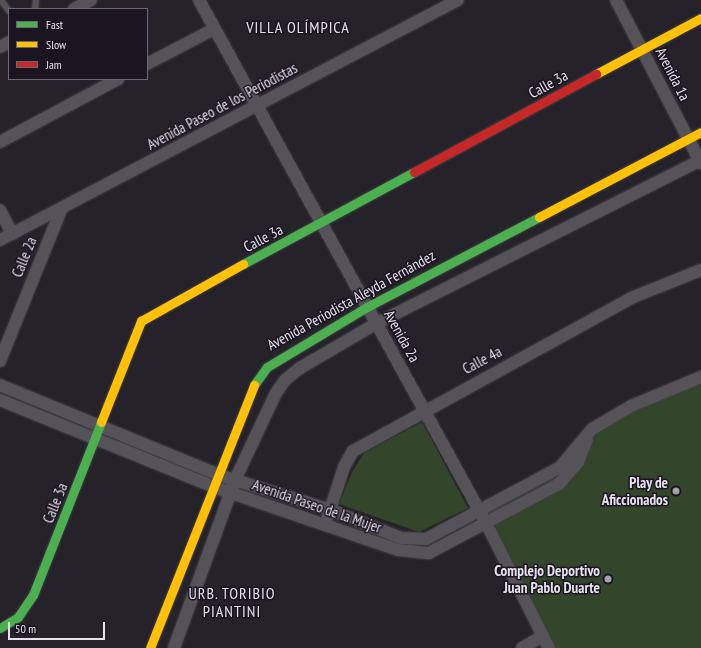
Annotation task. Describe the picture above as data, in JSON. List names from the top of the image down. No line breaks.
{"streets":{"street":["Avenida 1a","Calle 3a","Avenida Paseo de los Periodistas","Calle 2a","Avenida Periodista Aleyda Fernández","Avenida 2a","Calle 4a","Avenida Paseo de la Mujer"]},"crossings":[["Avenida 1a","Calle 3a"],["Avenida 1a","Avenida Periodista Aleyda Fernández"],["Calle 3a","Avenida 2a"],["Calle 3a","Avenida Paseo de la Mujer"],["Avenida Paseo de los Periodistas","Calle 2a"],["Avenida Paseo de los Periodistas","Avenida 2a"],["Avenida Periodista Aleyda Fernández","Avenida 2a"],["Avenida Periodista Aleyda Fernández","Avenida Paseo de la Mujer"],["Avenida 2a","Calle 4a"],["Avenida 2a","Avenida Paseo de la Mujer"],["Calle 4a","Avenida Paseo de la Mujer"]],"districts":["VILLA OLÍMPICA","URB. TORIBIO PIANTINI"],"places":["Play de Aficcionados","Complejo Deportivo Juan Pablo Duarte"],"legend":["Fast","Slow","Jam"],"scale_bar":"50 m"}
